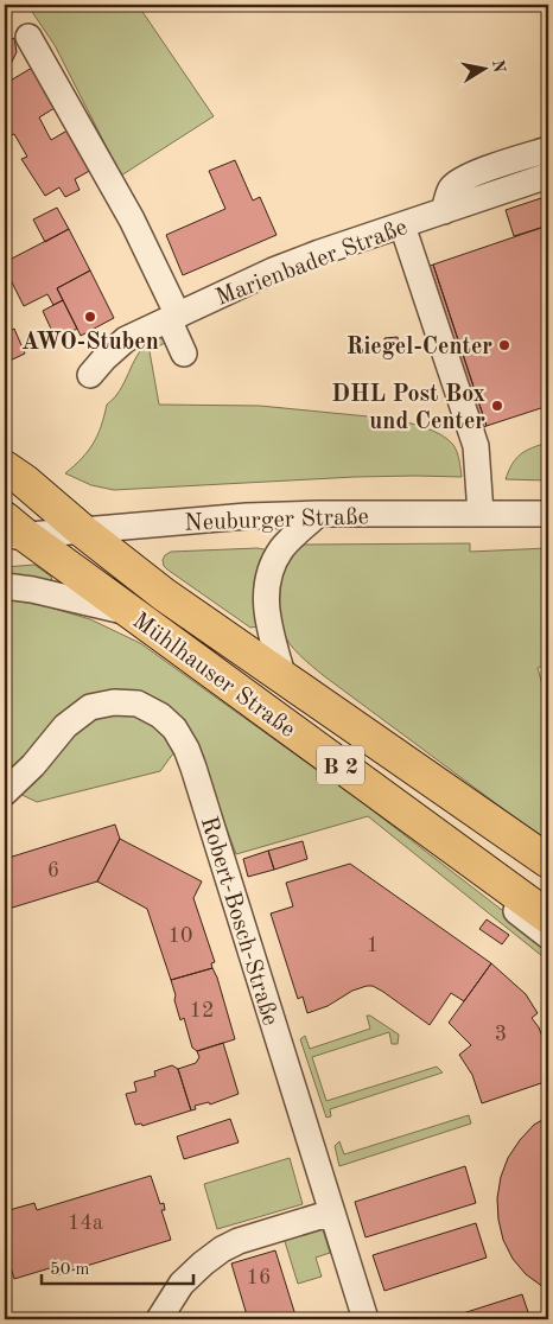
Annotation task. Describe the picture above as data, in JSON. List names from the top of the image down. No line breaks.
{"streets":{"main road":["Mühlhauser Straße","B 2"],"street":["Marienbader Straße","Neuburger Straße","Robert-Bosch-Straße"]},"crossings":[["Neuburger Straße","Mühlhauser Straße"],["Neuburger Straße","B 2"],["Mühlhauser Straße","B 2"]],"places":["AWO-Stuben","Riegel-Center","DHL Post Box und Center"],"house_numbers":["6","10","1","12","3","14a","16"],"scale_bar":"50 m","north":"right"}
